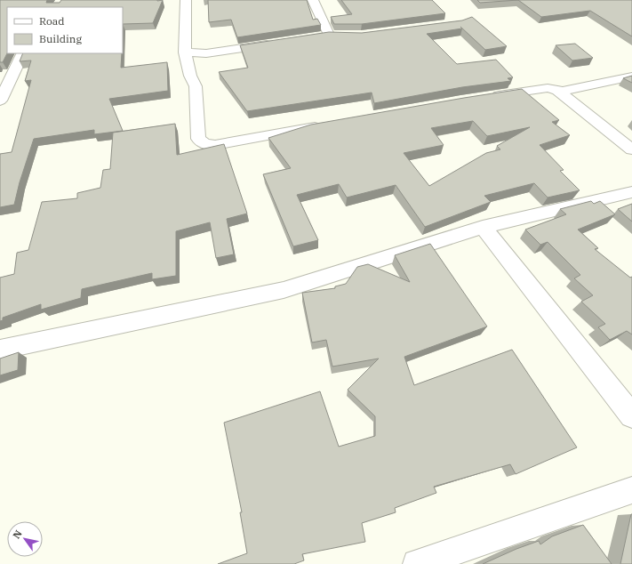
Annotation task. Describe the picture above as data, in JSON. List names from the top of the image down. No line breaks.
{"legend":["Road","Building"],"north":"top left"}
